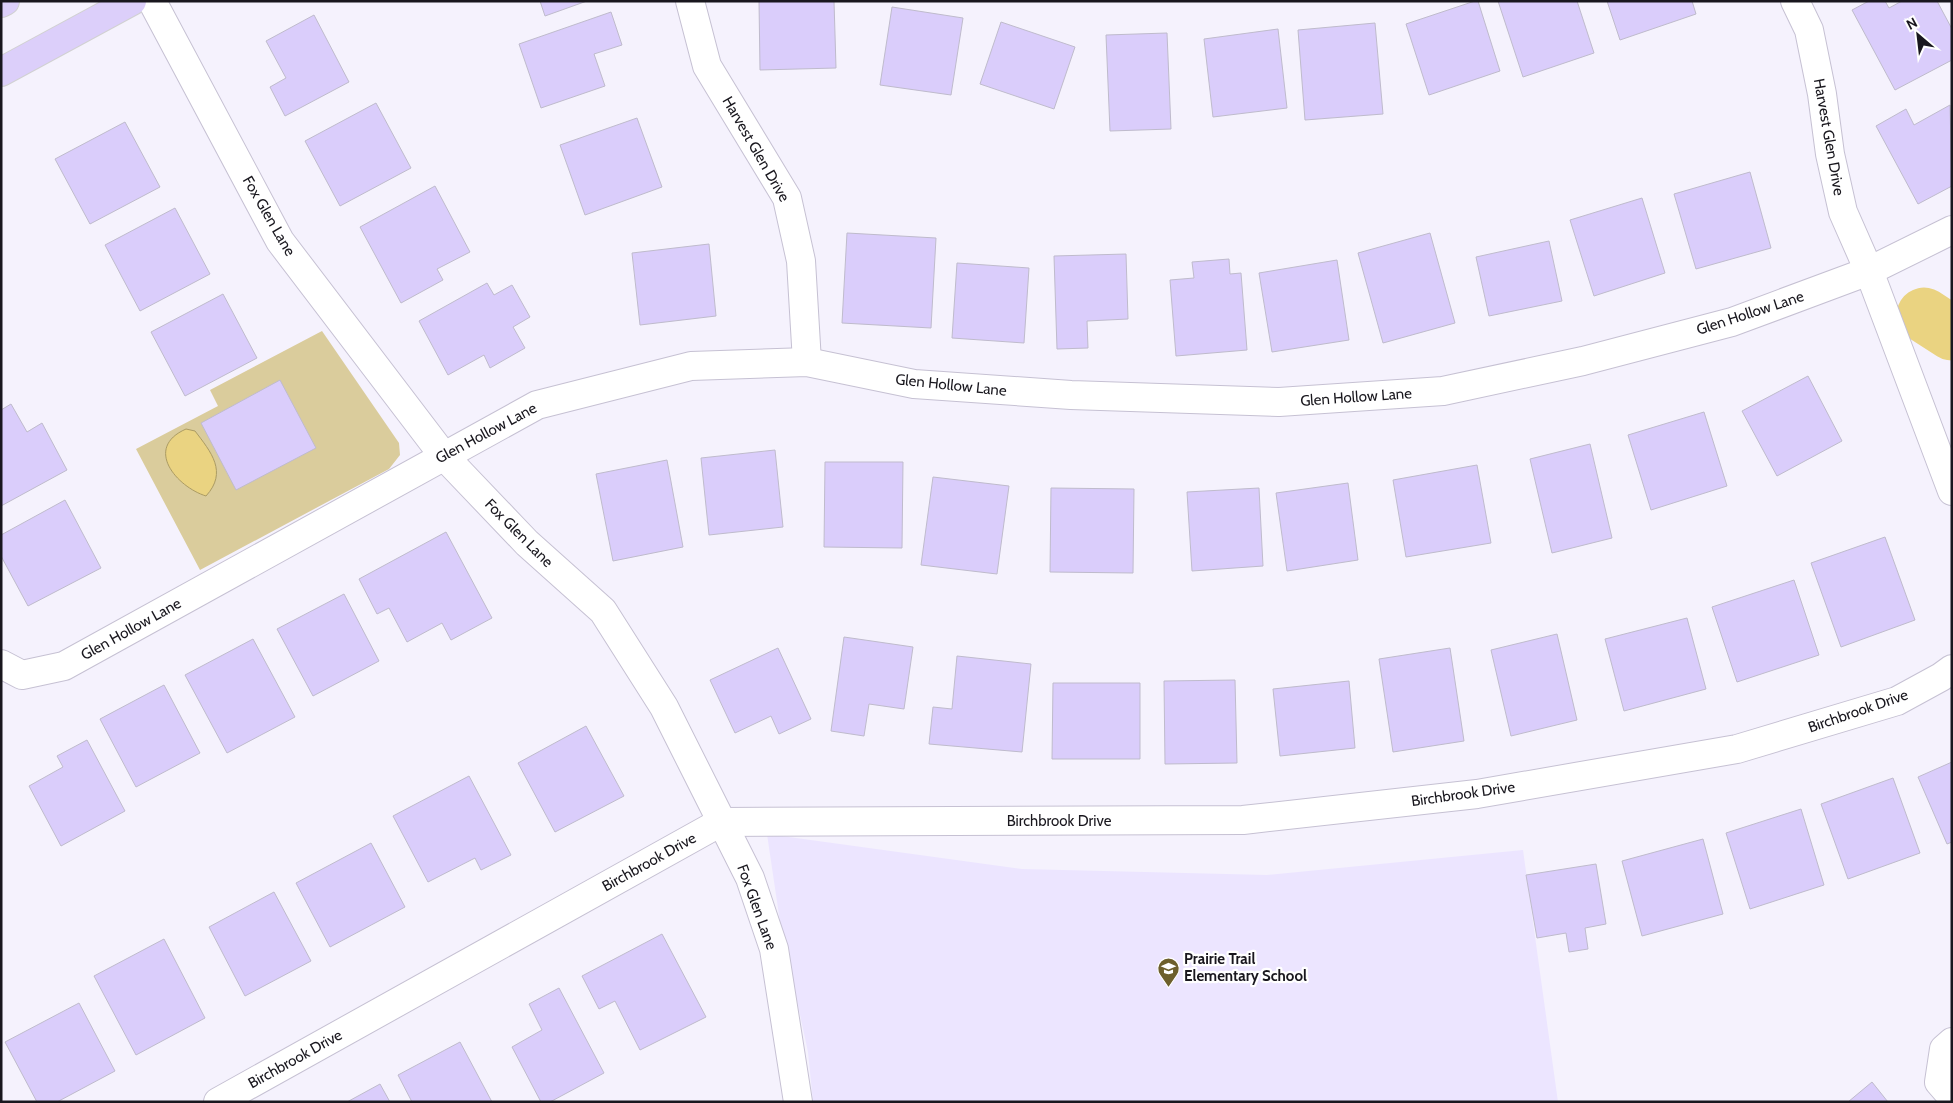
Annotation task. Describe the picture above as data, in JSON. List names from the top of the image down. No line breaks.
{"streets":{"street":["Harvest Glen Drive","Fox Glen Lane","Glen Hollow Lane","Birchbrook Drive"]},"crossings":[["Harvest Glen Drive","Glen Hollow Lane"],["Fox Glen Lane","Glen Hollow Lane"],["Fox Glen Lane","Birchbrook Drive"]],"places":{"school or university":["Prairie Trail Elementary School"]},"north":"top left"}
